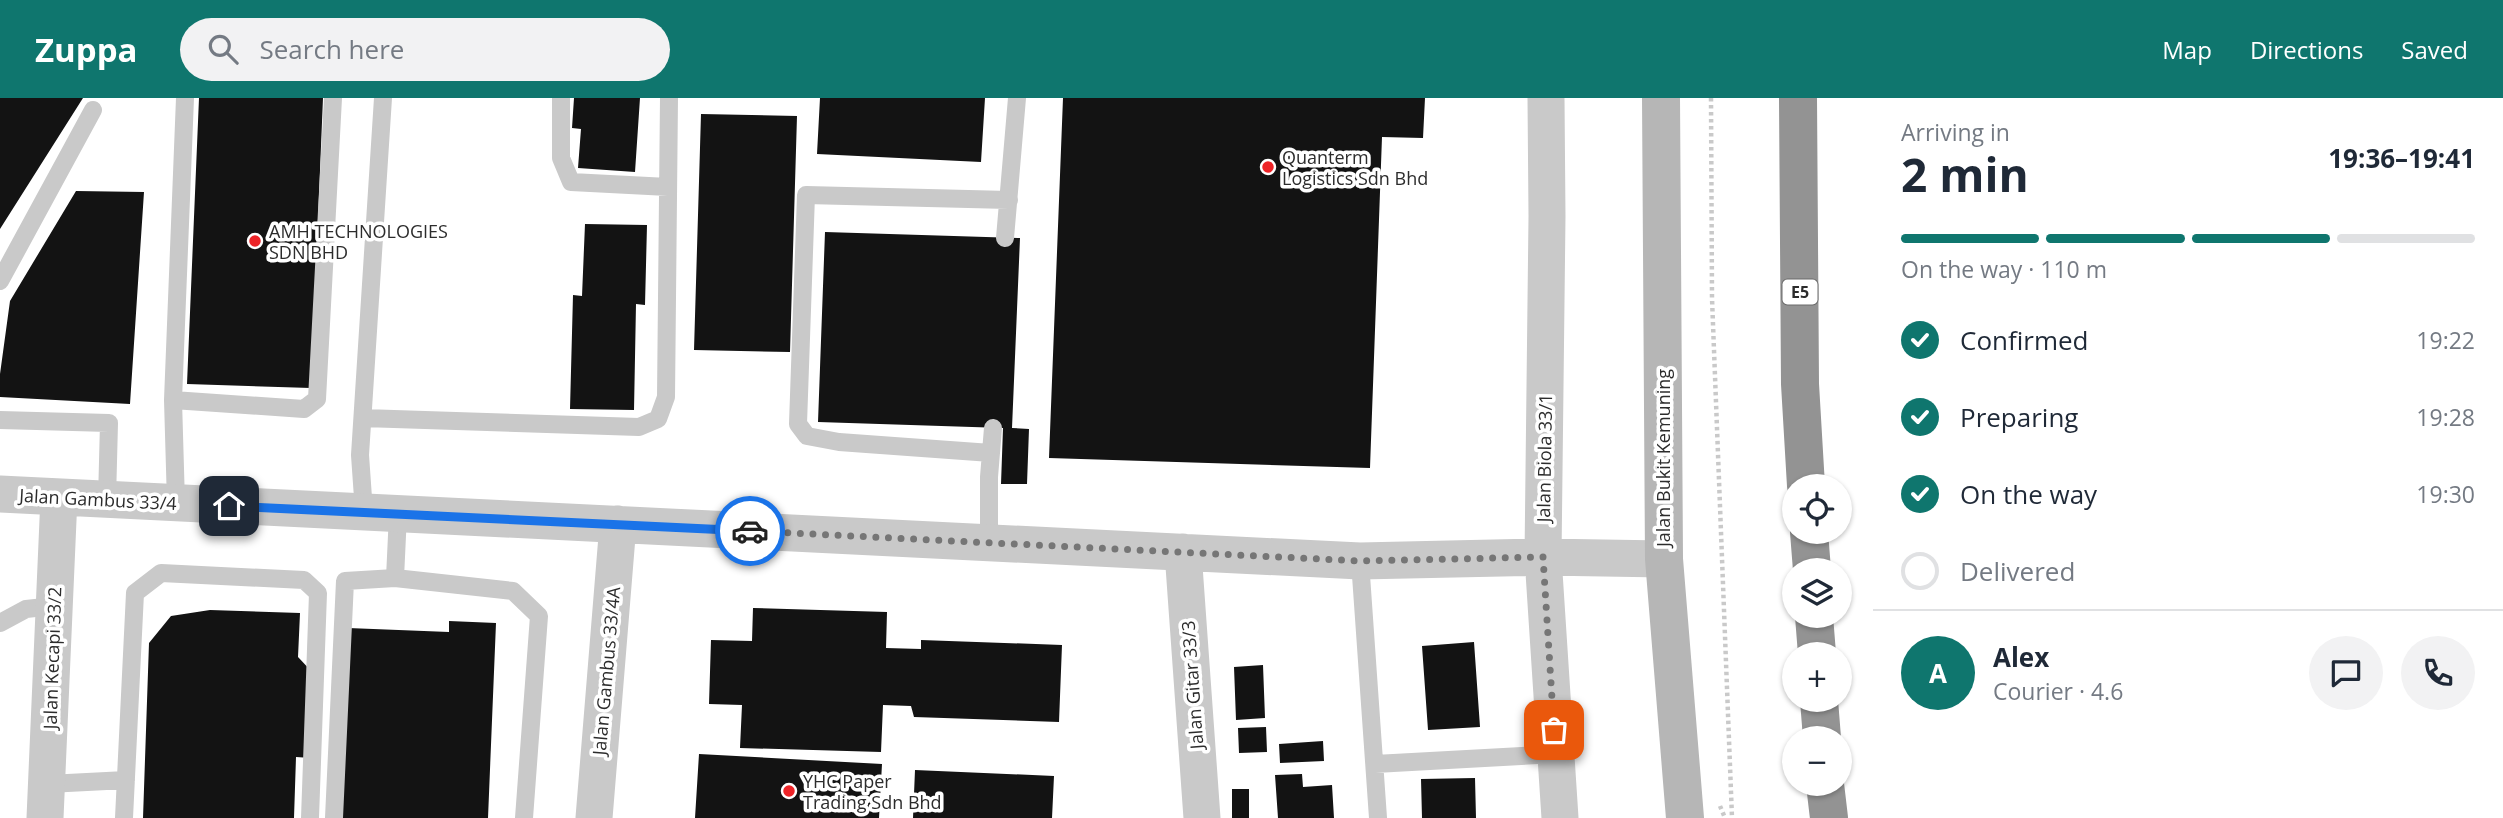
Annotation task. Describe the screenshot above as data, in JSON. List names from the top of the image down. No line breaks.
{"streets":{"highway":["E5"],"main road":["Jalan Bukit Kemuning"],"street":["Jalan Biola 33/1","Jalan Gambus 33/4","Jalan Kecapi 33/2","Jalan Gambus 33/4A","Jalan Gitar 33/3"]},"crossings":[["Jalan Biola 33/1","Jalan Gambus 33/4"],["Jalan Bukit Kemuning","Jalan Gambus 33/4"],["Jalan Gambus 33/4","Jalan Kecapi 33/2"],["Jalan Gambus 33/4","Jalan Gambus 33/4A"],["Jalan Gambus 33/4","Jalan Gitar 33/3"]],"places":["Quanterm Logistics Sdn Bhd","AMH TECHNOLOGIES SDN BHD","YHC Paper Trading Sdn Bhd"],"page":{"header":"Zuppa","search":"Search here","nav":["Map","Directions","Saved"],"heading":["2 min","Arriving in","19:36–19:41"],"panel":["Alex","Courier · 4.6"],"bar":"On the way · 110 m","list":[["Confirmed","19:22"],["Preparing","19:28"],["On the way","19:30"],"Delivered"],"map_buttons":["+","−"],"round":"A"}}
